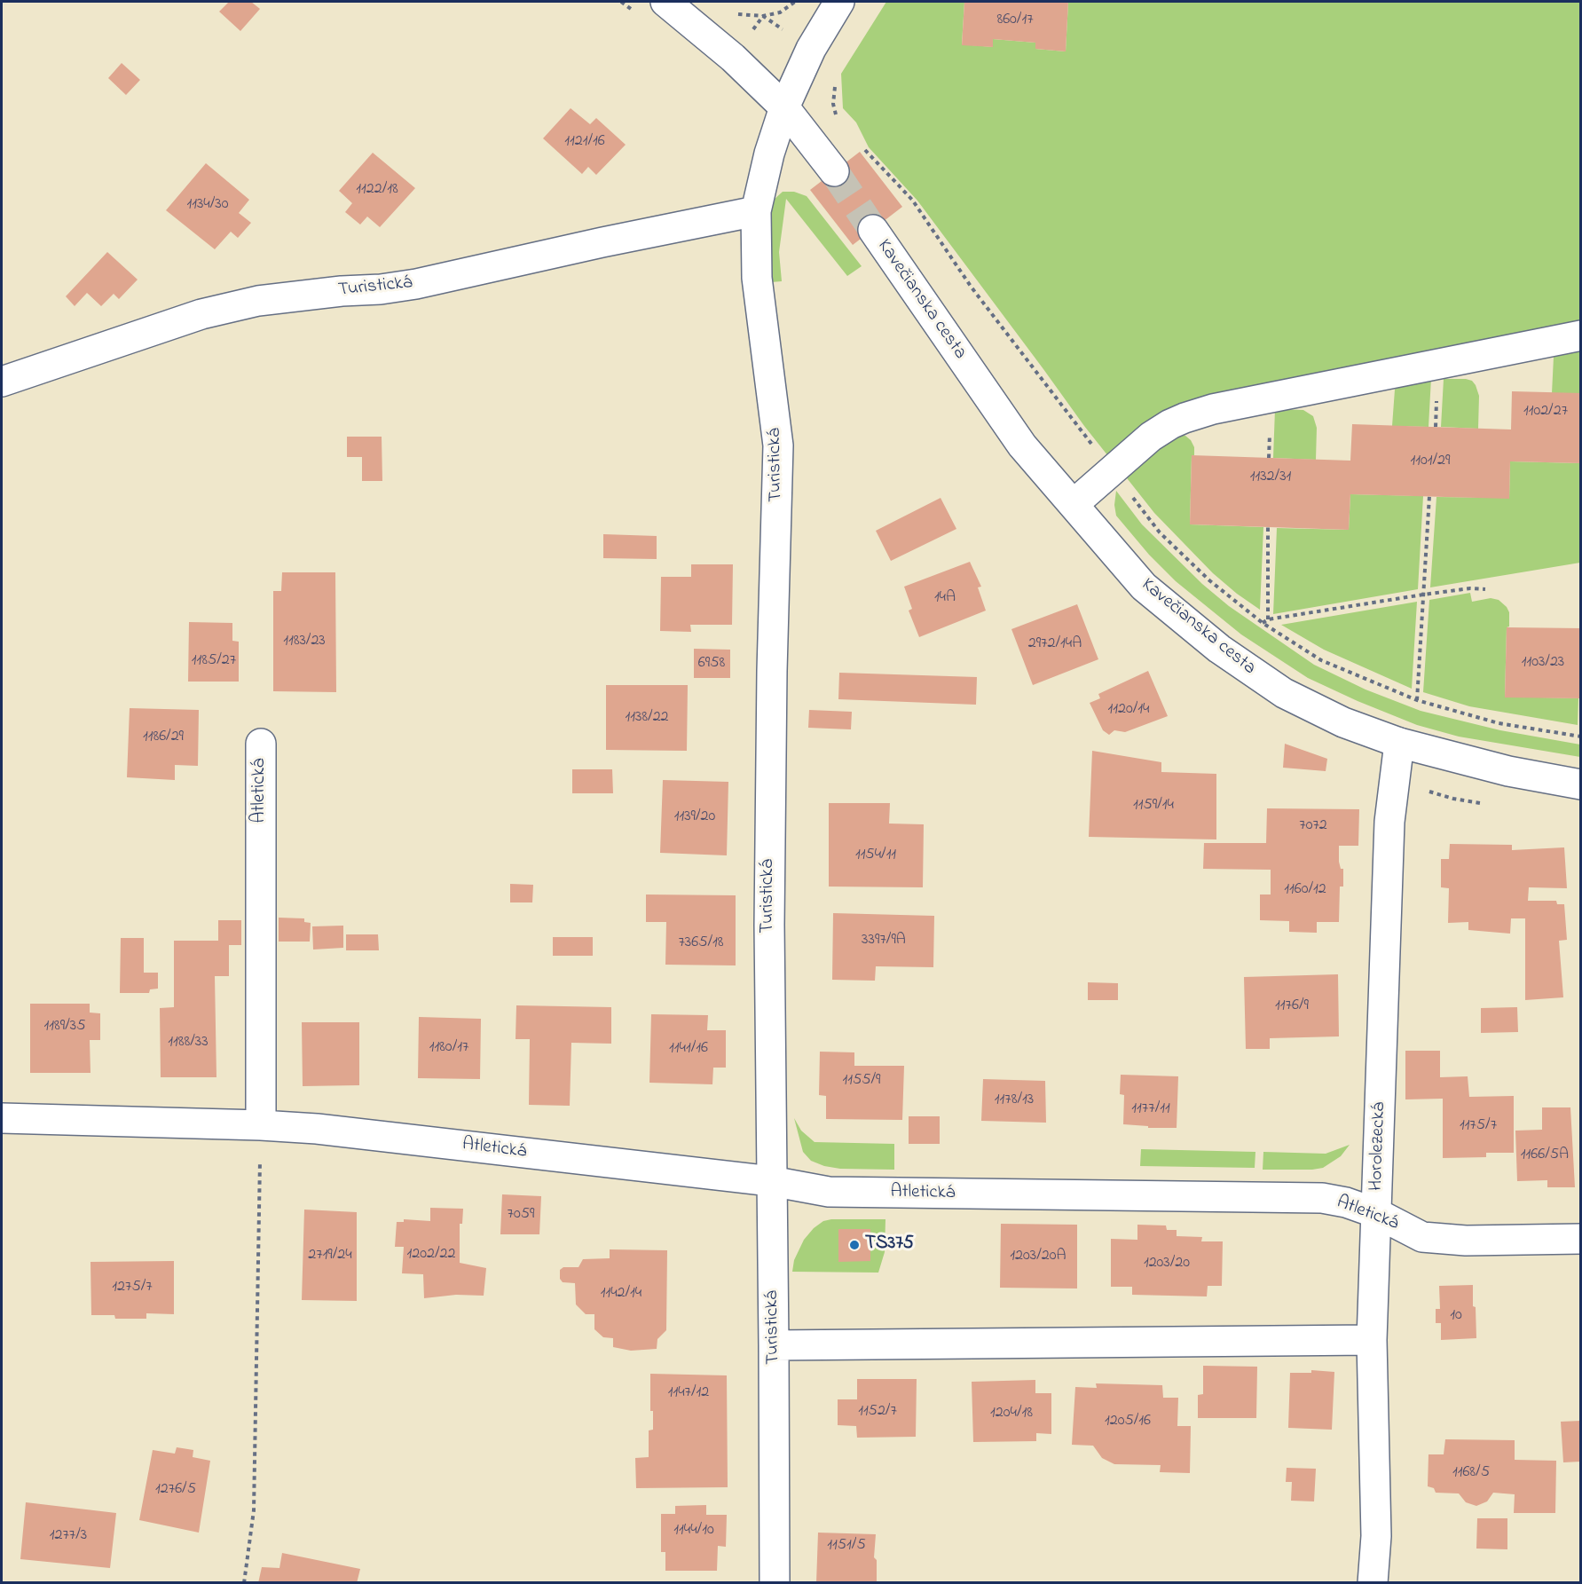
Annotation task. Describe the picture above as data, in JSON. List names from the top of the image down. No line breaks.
{"streets":{"street":["Turistická","Kavečianska cesta","Atletická","Horolezecká"]},"crossings":[["Turistická","Atletická"],["Kavečianska cesta","Horolezecká"],["Atletická","Horolezecká"]],"places":["TS375"],"house_numbers":["860/17","1121/16","1122/18","1134/30","1102/27","1101/29","1132/31","14A","1183/23","2972/14A","1185/27","1103/23","6958","1120/14","1138/22","1186/29","1159/14","1139/20","7072","1154/11","1160/12","3397/9A","7365/18","1176/9","1189/35","1188/33","1180/17","1141/16","1155/9","1178/13","1177/11","1175/7","1166/5A","7059","1202/22","2719/24","1203/20A","1203/20","1275/7","1142/14","10","1147/12","1152/7","1204/18","1205/16","1168/5","1276/5","1144/10","1277/3","1151/5"]}
